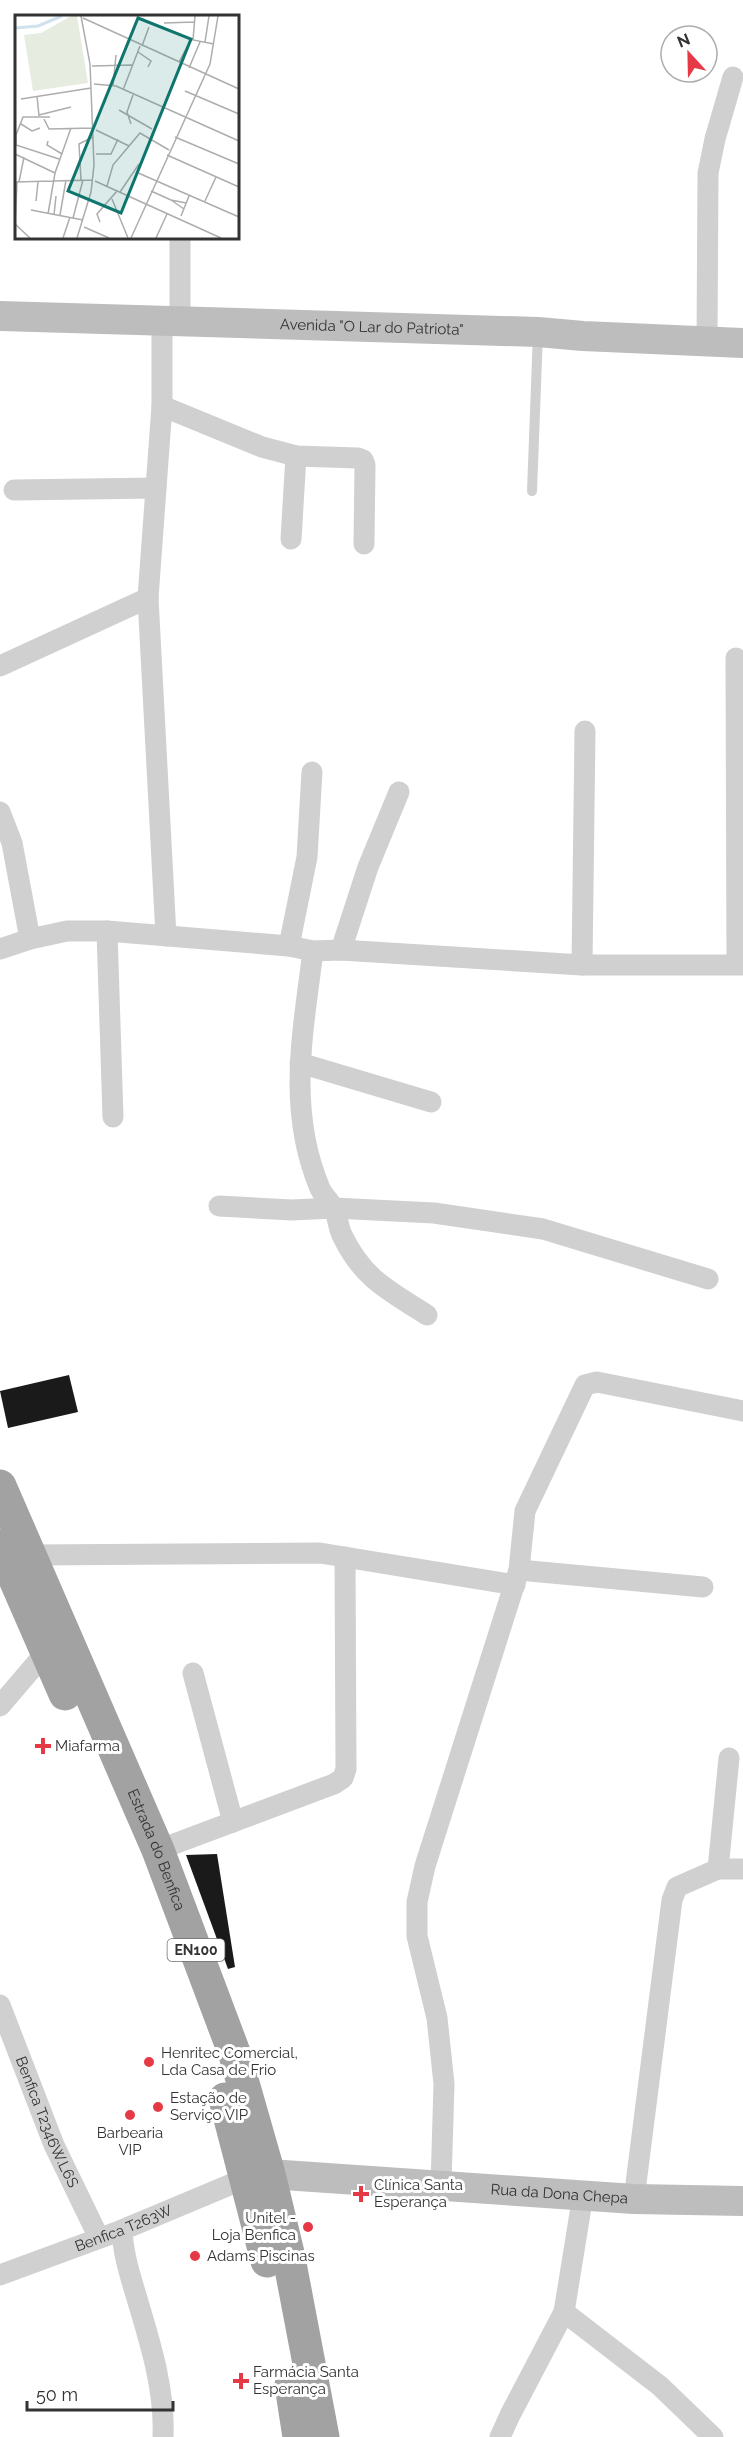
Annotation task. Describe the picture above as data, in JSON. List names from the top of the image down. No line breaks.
{"streets":{"highway":["Estrada do Benfica","EN100"],"main road":["Avenida \"O Lar do Patriota\"","Rua da Dona Chepa"],"street":["Benfica T2346W.L6S","Benfica T263W"]},"crossings":[["Estrada do Benfica","Rua da Dona Chepa"],["Estrada do Benfica","Benfica T263W"],["Benfica T2346W.L6S","Benfica T263W"],["Rua da Dona Chepa","Benfica T263W"]],"places":{"health":["Miafarma","Clínica Santa Esperança","Farmácia Santa Esperança"],"other":["Henritec Comercial, Lda Casa de Frio","Estação de Serviço VIP","Barbearia VIP","Unitel - Loja Benfica","Adams Piscinas"]},"scale_bar":"50 m","north":"top"}
